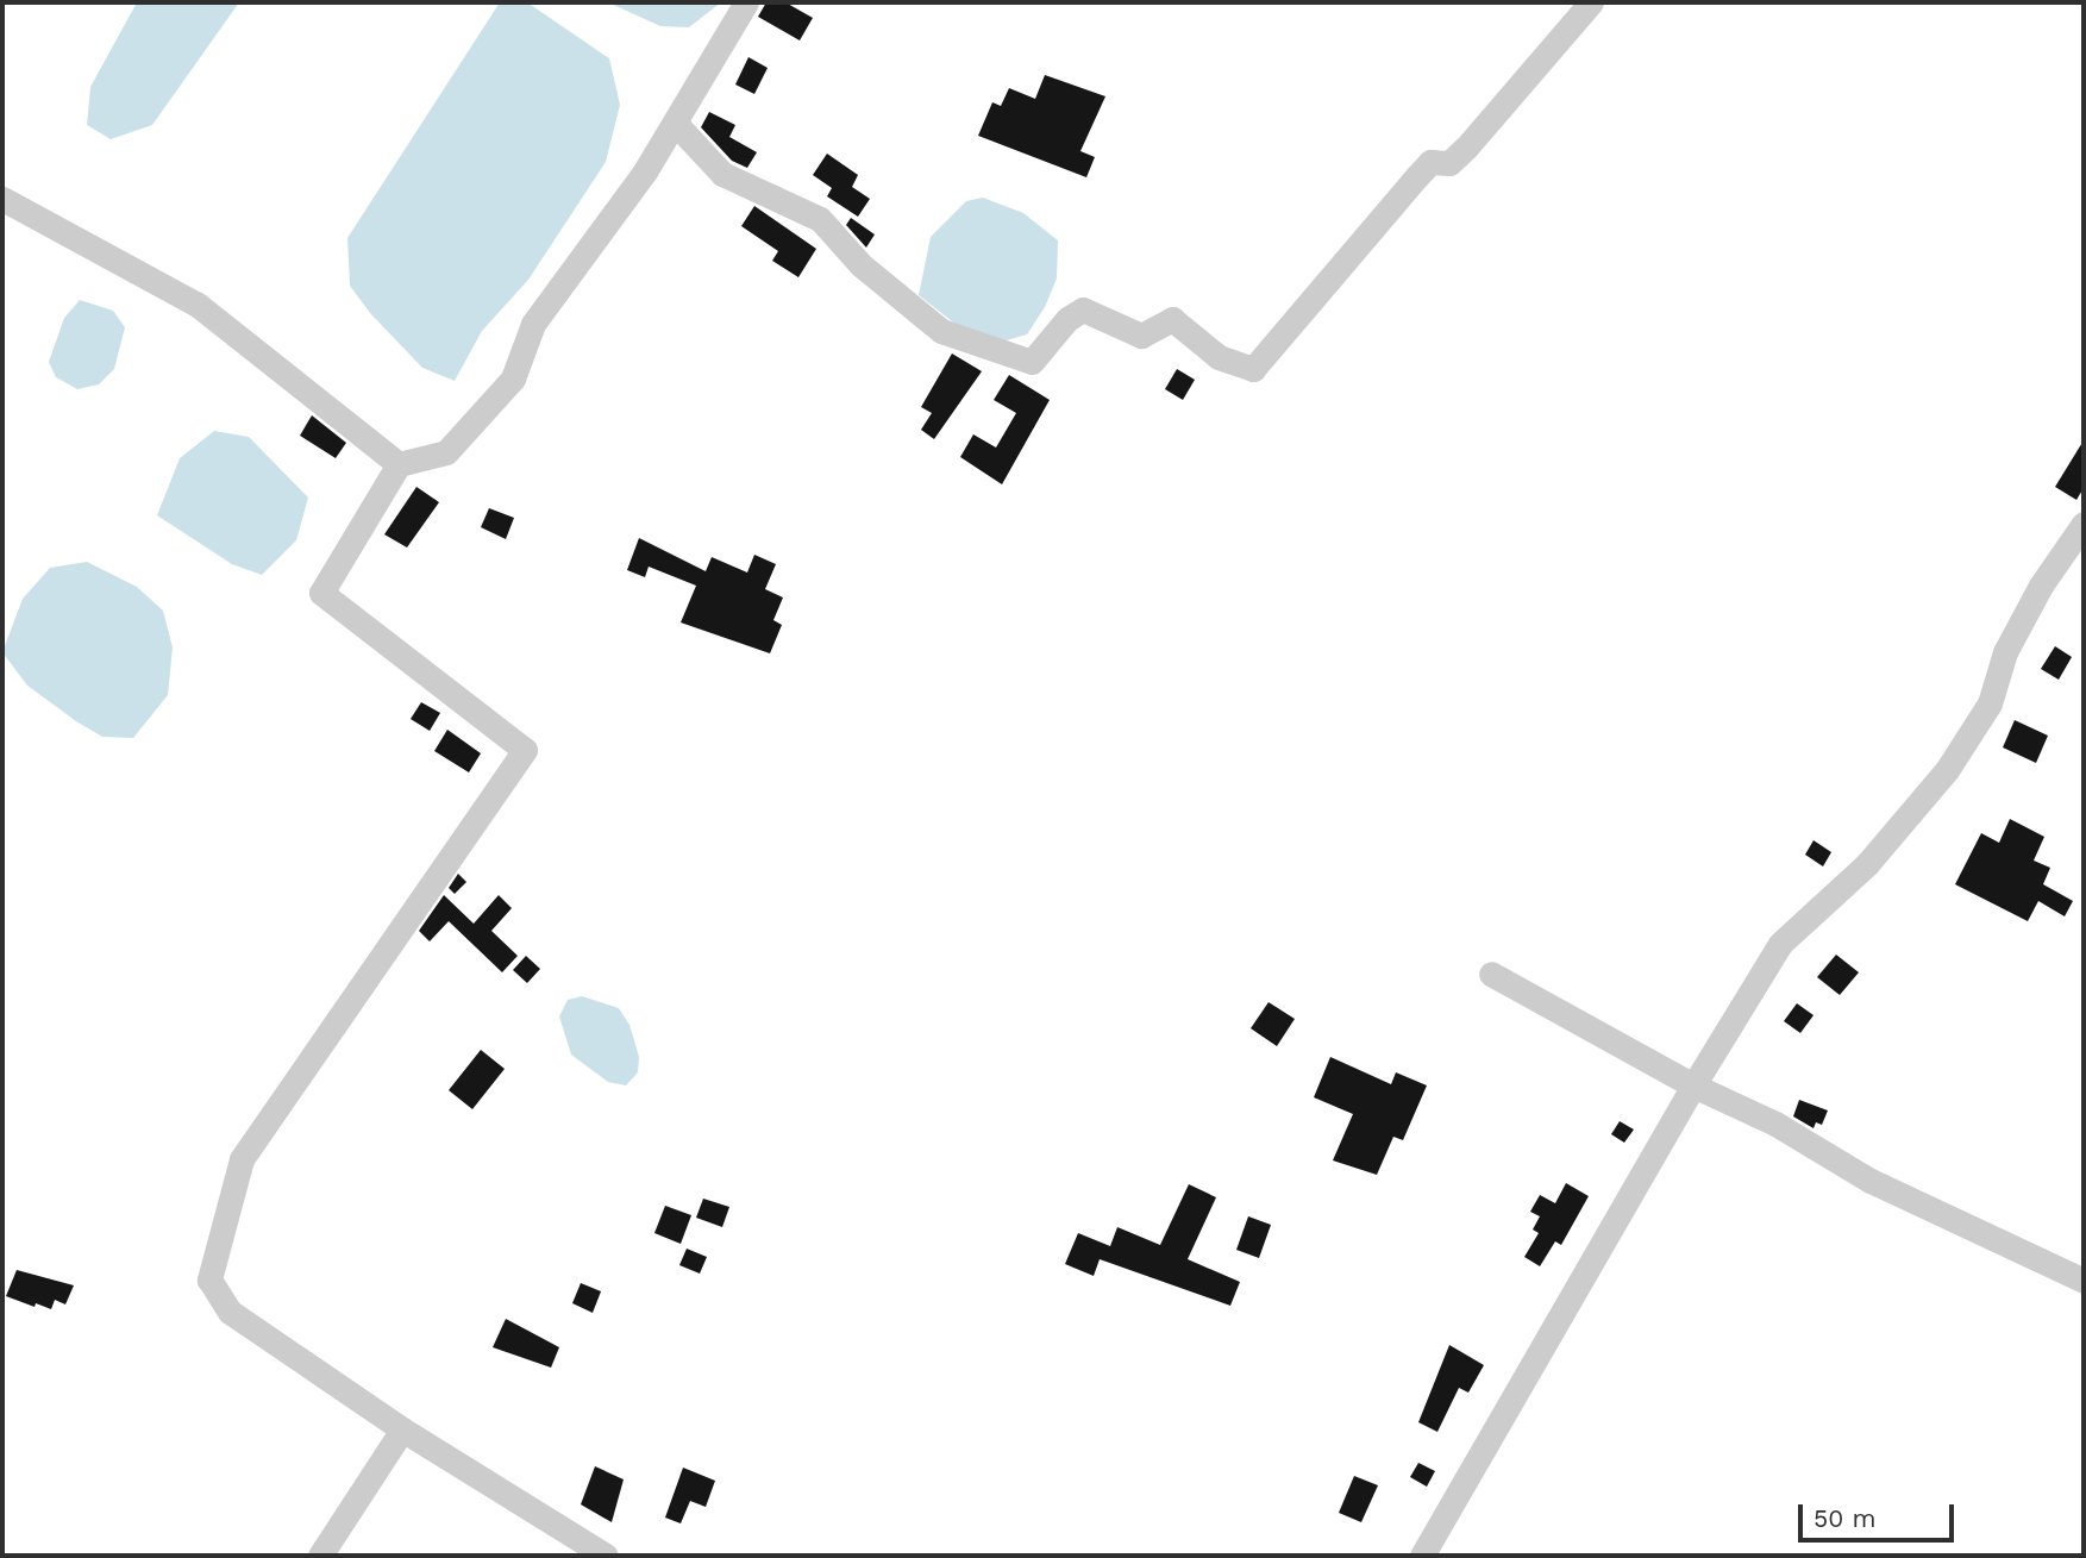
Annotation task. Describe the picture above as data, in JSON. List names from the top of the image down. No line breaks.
{"scale_bar":"50 m"}
